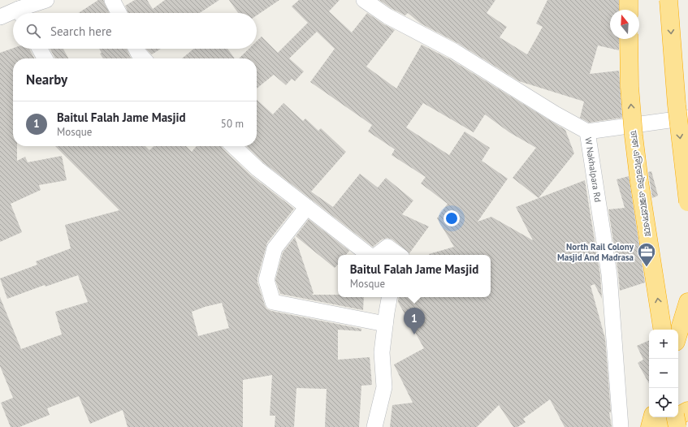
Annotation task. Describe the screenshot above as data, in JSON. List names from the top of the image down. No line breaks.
{"streets":{"highway":["ঢাকা এলিভেটেড এক্সপ্রেসওয়ে"],"street":["W Nakhalpara Rd"]},"places":{"office":["North Rail Colony Masjid And Madrasa"]},"north":"top","page":{"search":"Search here","heading":"Nearby","list":[{"mark":"1","name":"Baitul Falah Jame Masjid","note":"Mosque","value":"50 m"}],"popup":["Baitul Falah Jame Masjid","Mosque"],"pins":"1","map_buttons":["+","−"]}}
